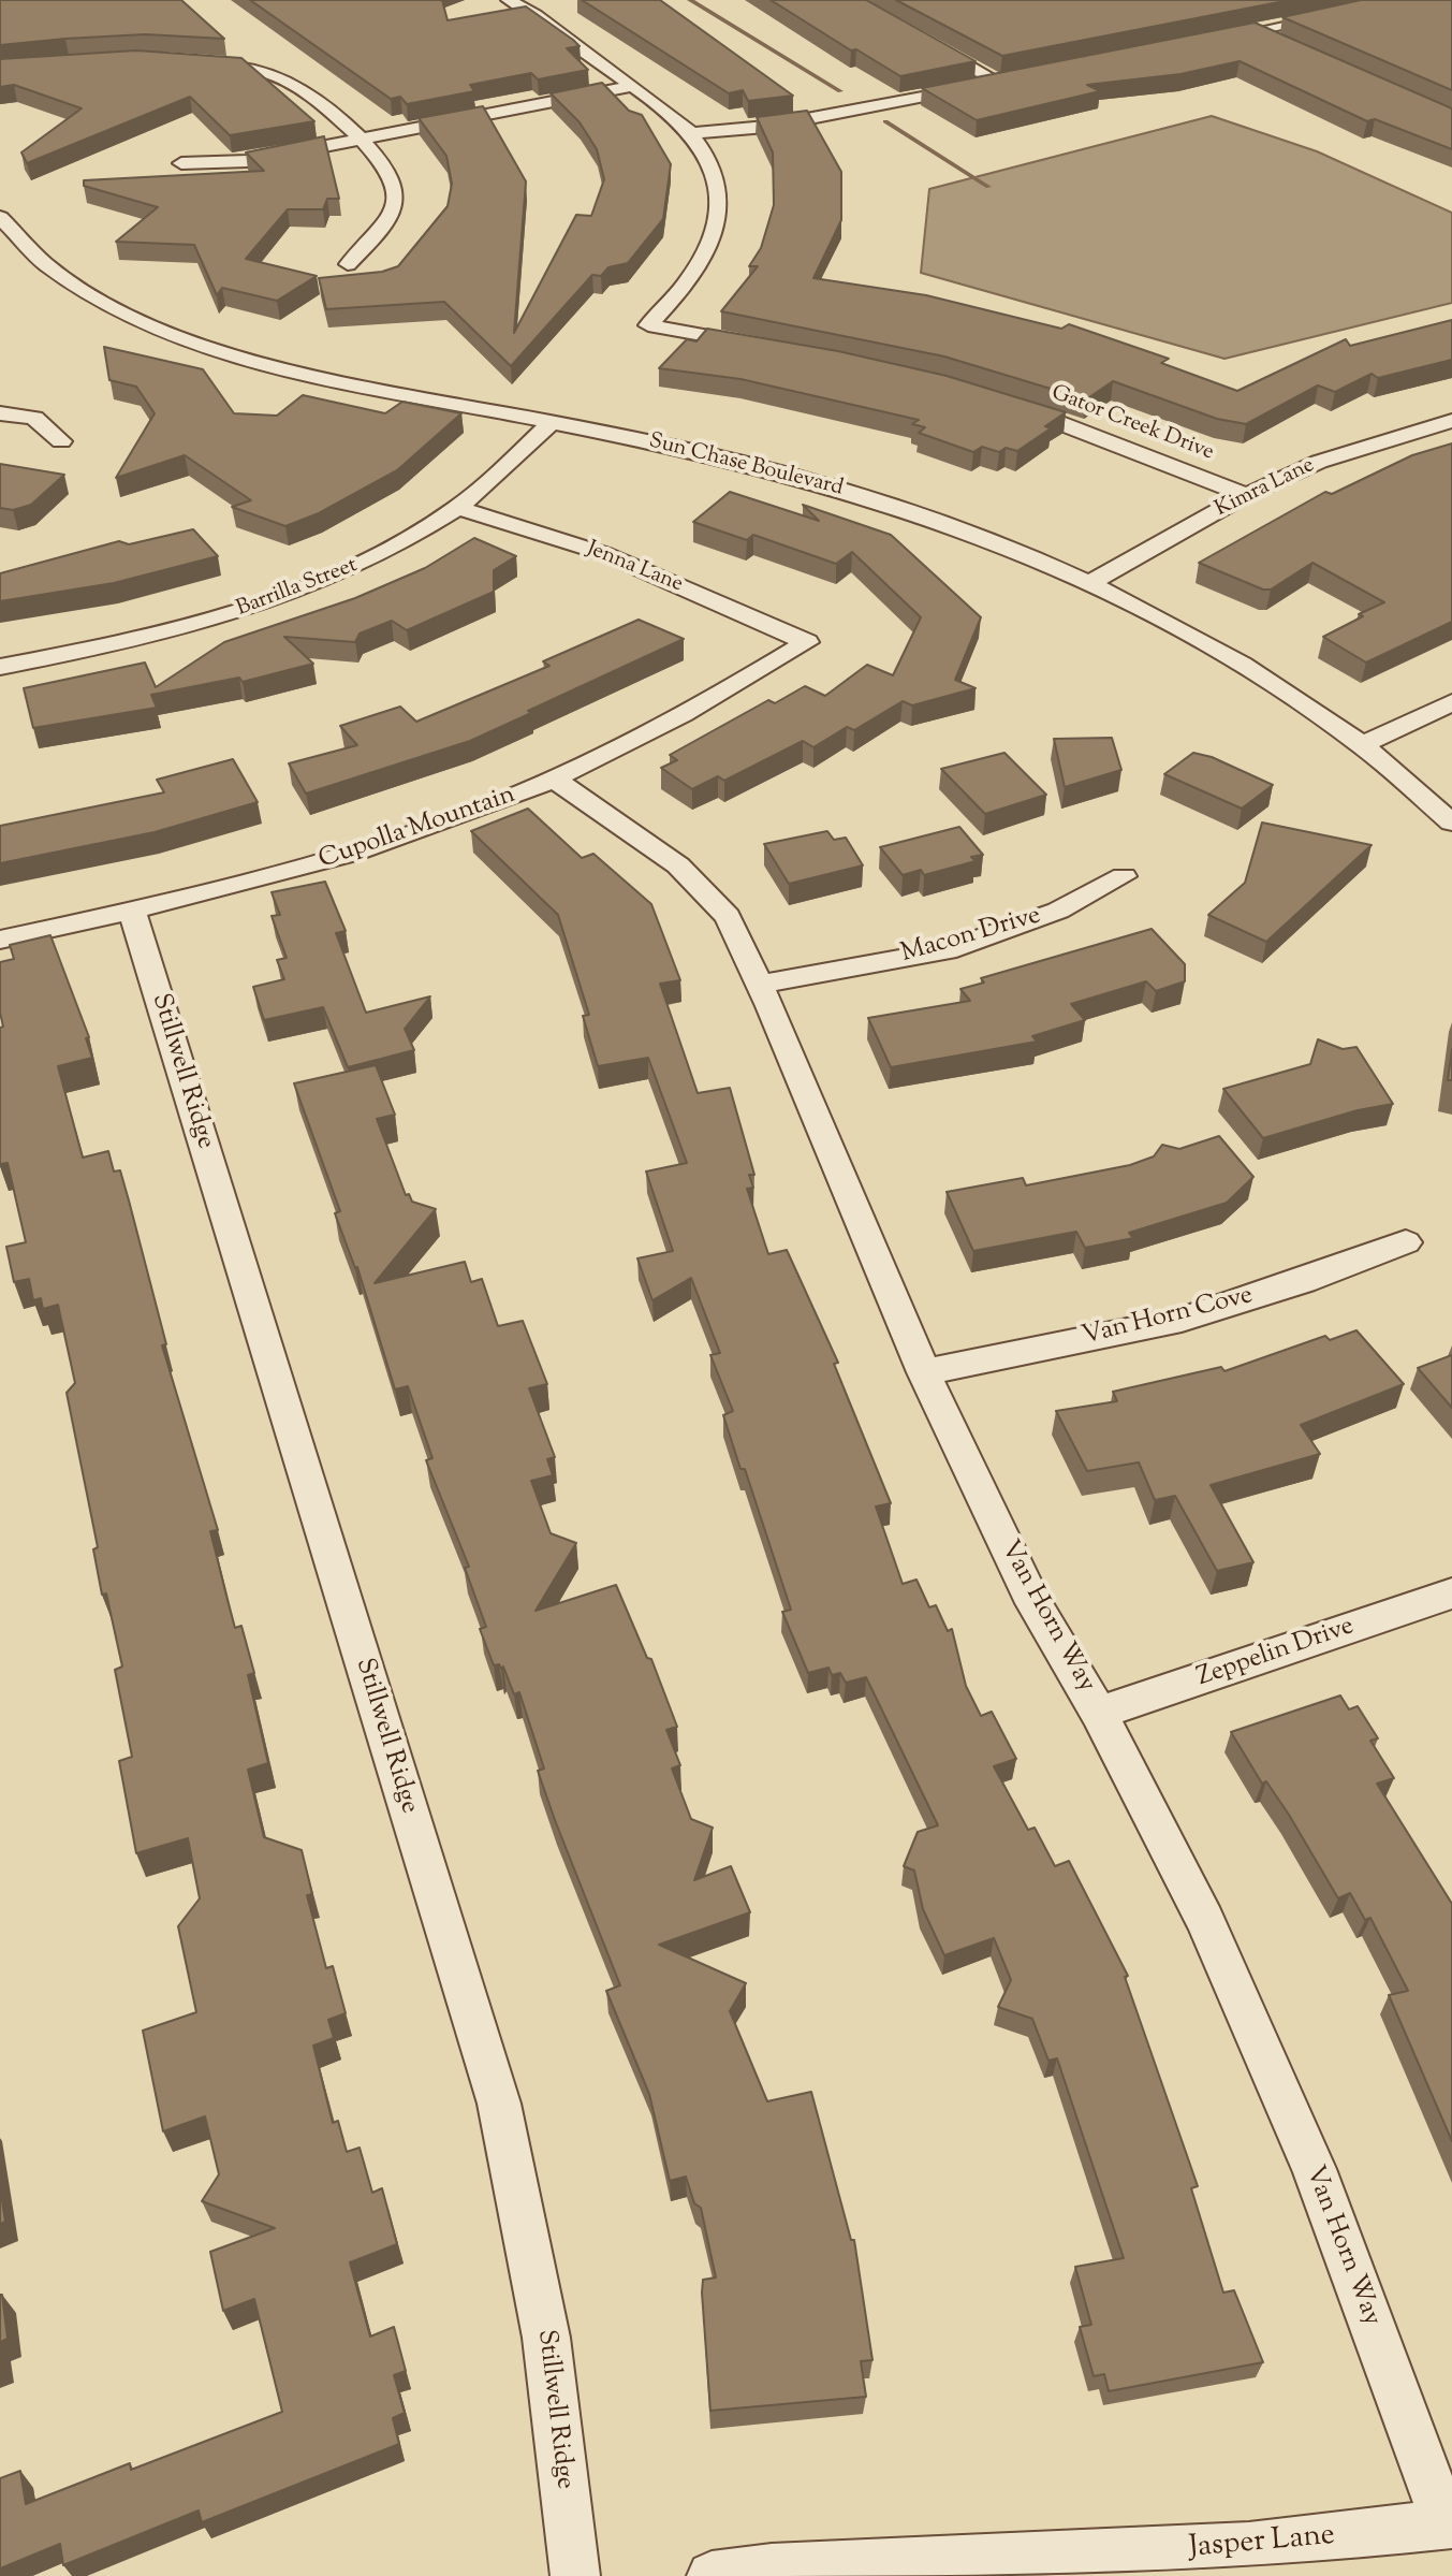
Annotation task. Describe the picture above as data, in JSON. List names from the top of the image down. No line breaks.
{"streets":{"street":["Gator Creek Drive","Sun Chase Boulevard","Kimra Lane","Jenna Lane","Barrilla Street","Cupolla Mountain","Macon Drive","Stillwell Ridge","Van Horn Cove","Van Horn Way","Zeppelin Drive","Jasper Lane"]},"crossings":[["Gator Creek Drive","Kimra Lane"],["Sun Chase Boulevard","Kimra Lane"],["Sun Chase Boulevard","Barrilla Street"],["Jenna Lane","Barrilla Street"],["Jenna Lane","Cupolla Mountain"],["Cupolla Mountain","Stillwell Ridge"],["Cupolla Mountain","Van Horn Way"],["Macon Drive","Van Horn Way"],["Van Horn Cove","Van Horn Way"],["Van Horn Way","Zeppelin Drive"],["Van Horn Way","Jasper Lane"]]}
